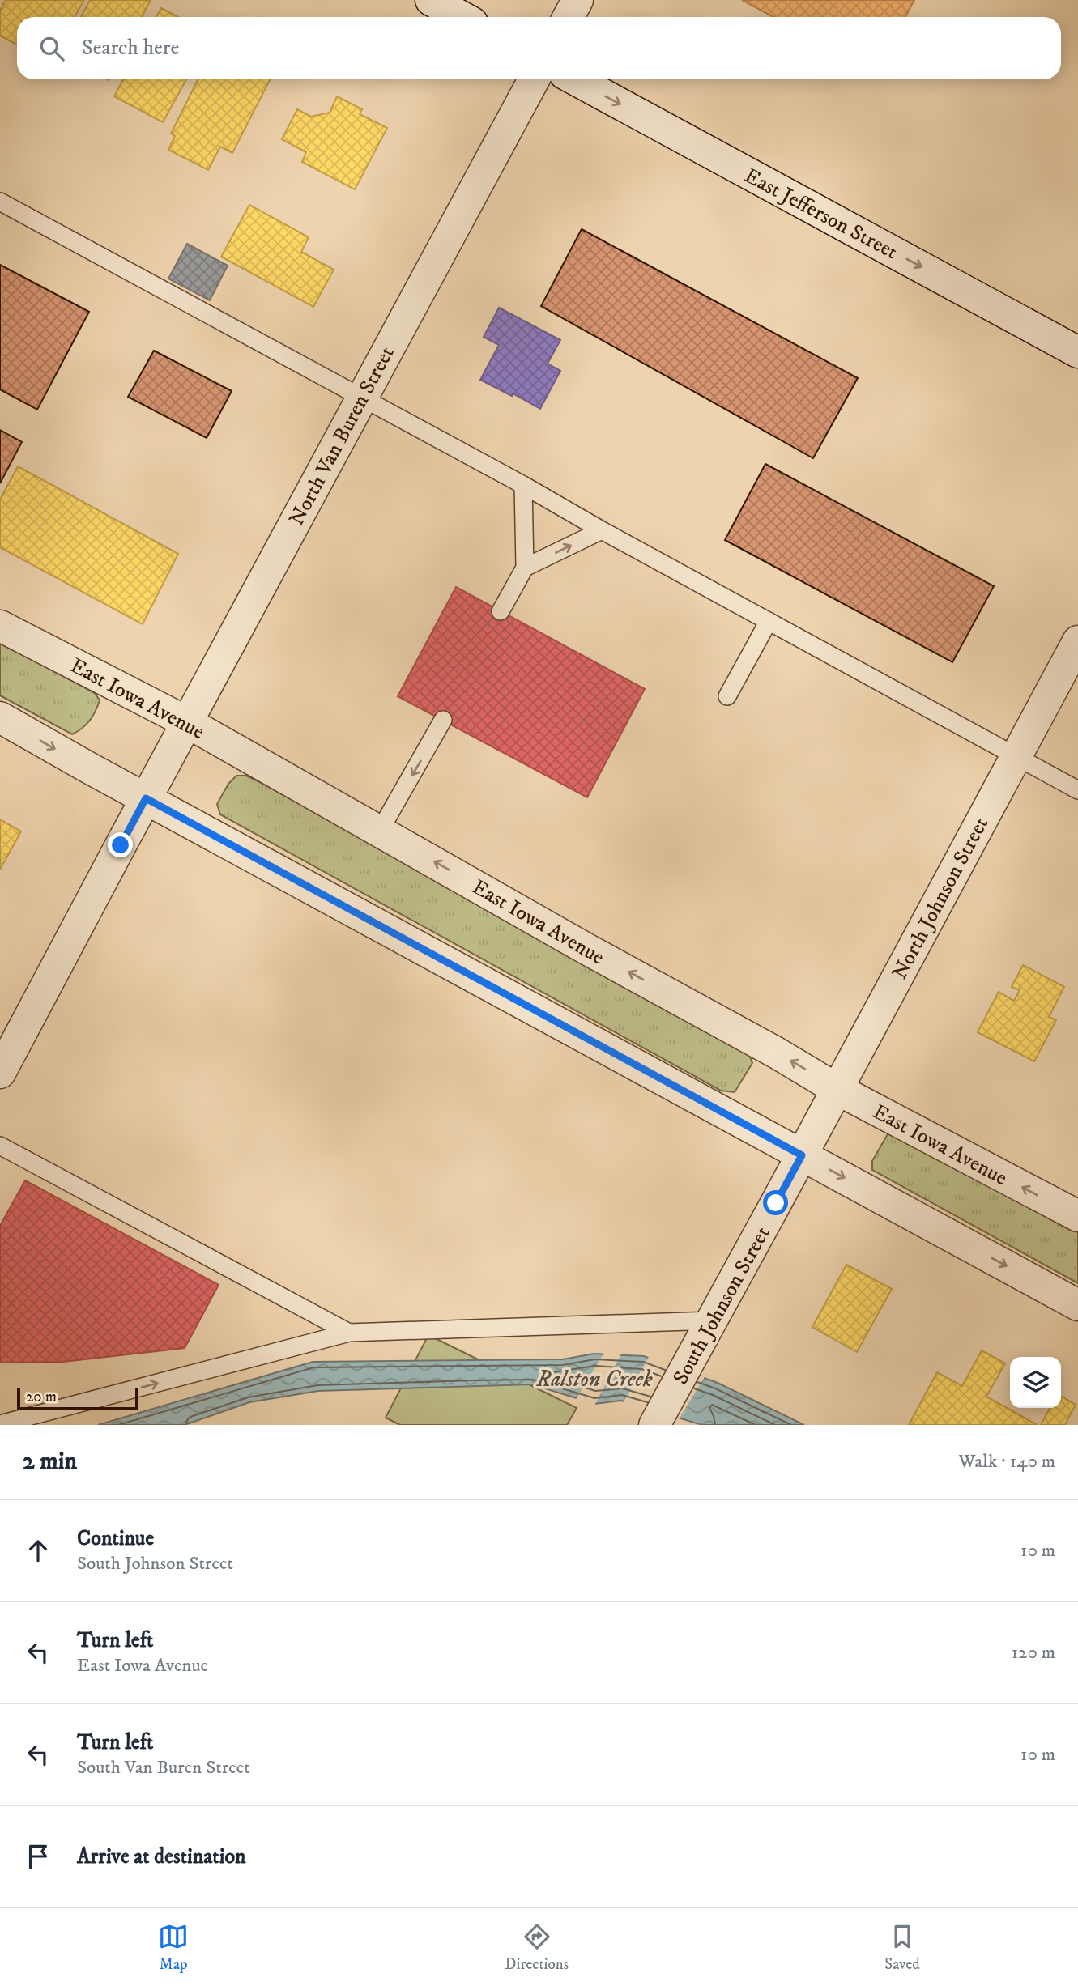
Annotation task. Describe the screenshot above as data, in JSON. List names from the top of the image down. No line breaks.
{"streets":{"street":["East Jefferson Street","North Van Buren Street","East Iowa Avenue","North Johnson Street","South Johnson Street"]},"crossings":[["North Van Buren Street","East Iowa Avenue"],["East Iowa Avenue","North Johnson Street"],["North Johnson Street","South Johnson Street"]],"one_way":["East Jefferson Street"],"water":["Ralston Creek"],"scale_bar":"20 m","page":{"search":"Search here","scale":"20 m","heading":["2 min","Walk · 140 m"],"list":[["Continue","South Johnson Street","10 m"],["Turn left","East Iowa Avenue","120 m"],["Turn left","South Van Buren Street","10 m"],"Arrive at destination"],"nav":["Map","Directions","Saved"]}}
